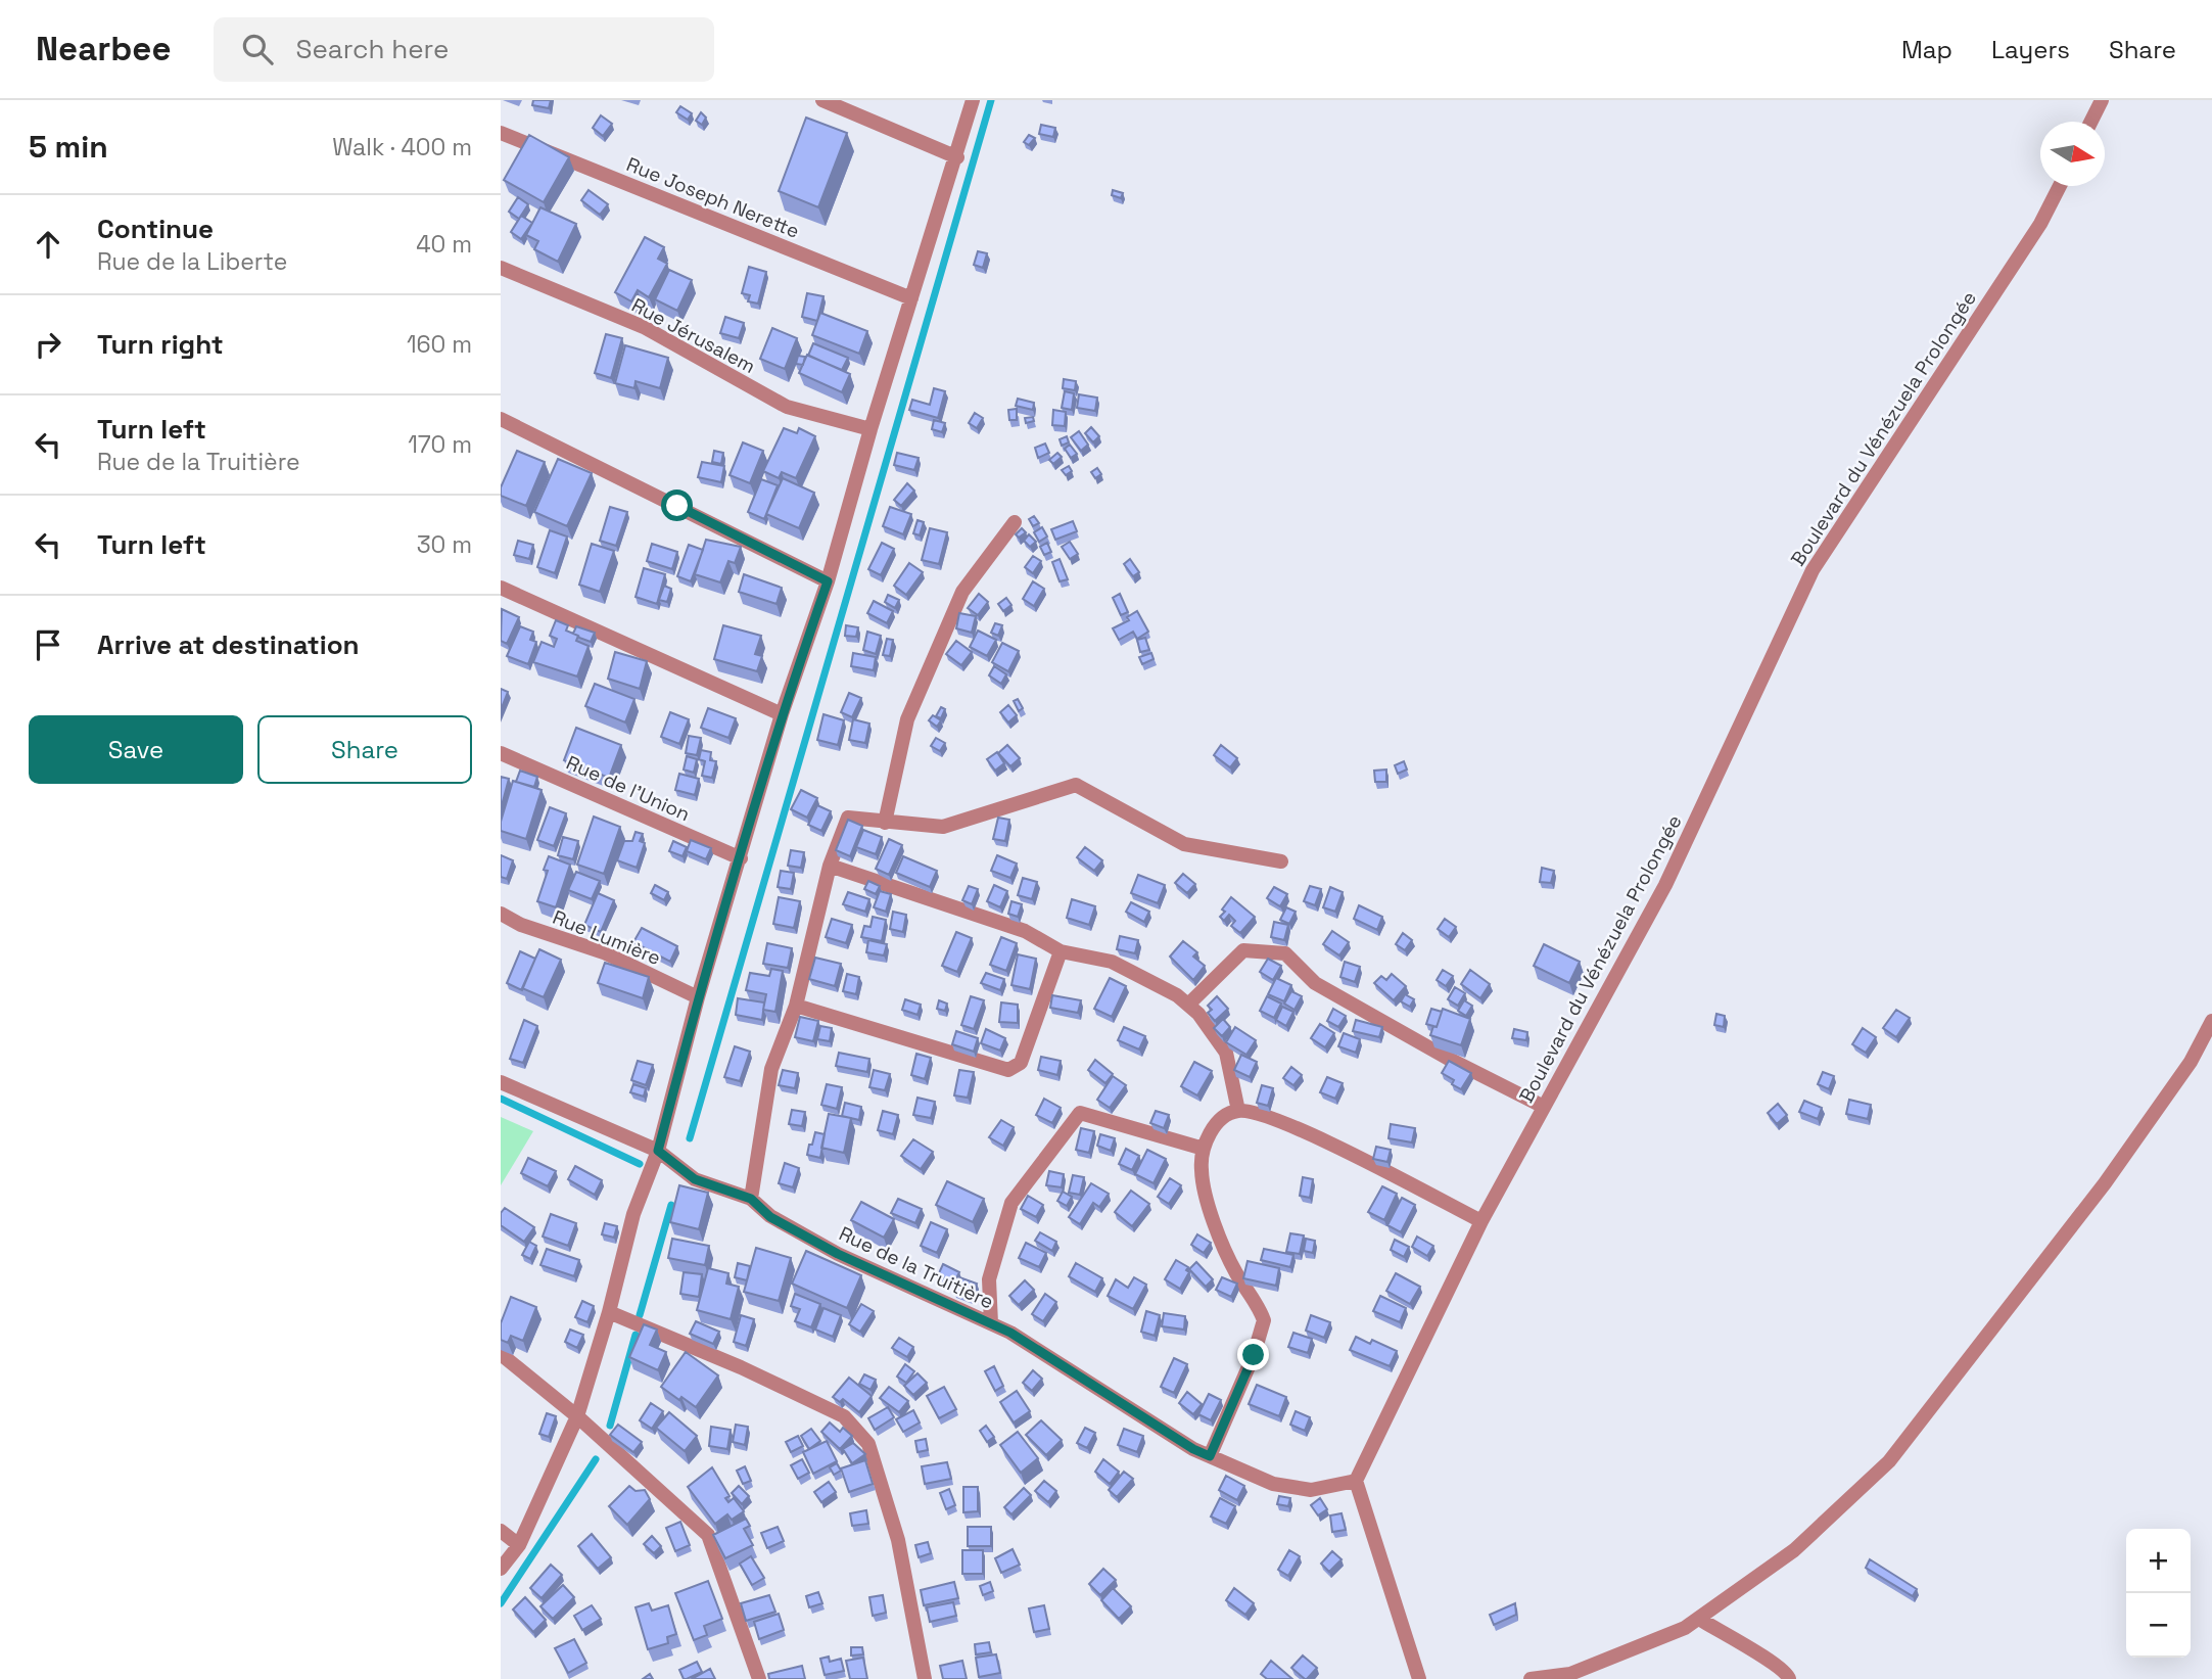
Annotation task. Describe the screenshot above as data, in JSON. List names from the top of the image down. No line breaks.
{"streets":{"street":["Rue Joseph Nerette","Rue Jérusalem","Boulevard du Vénézuela Prolongée","Rue de l'Union","Rue Lumière","Rue de la Truitière"]},"crossings":[["Boulevard du Vénézuela Prolongée","Rue de la Truitière"]],"north":"right","page":{"header":"Nearbee","search":"Search here","nav":["Map","Layers","Share"],"heading":["5 min","Walk · 400 m"],"list":[["Continue","Rue de la Liberte","40 m"],["Turn right","160 m"],["Turn left","Rue de la Truitière","170 m"],["Turn left","30 m"],"Arrive at destination"],"buttons":["Save","Share"],"map_buttons":["+","−"]}}
